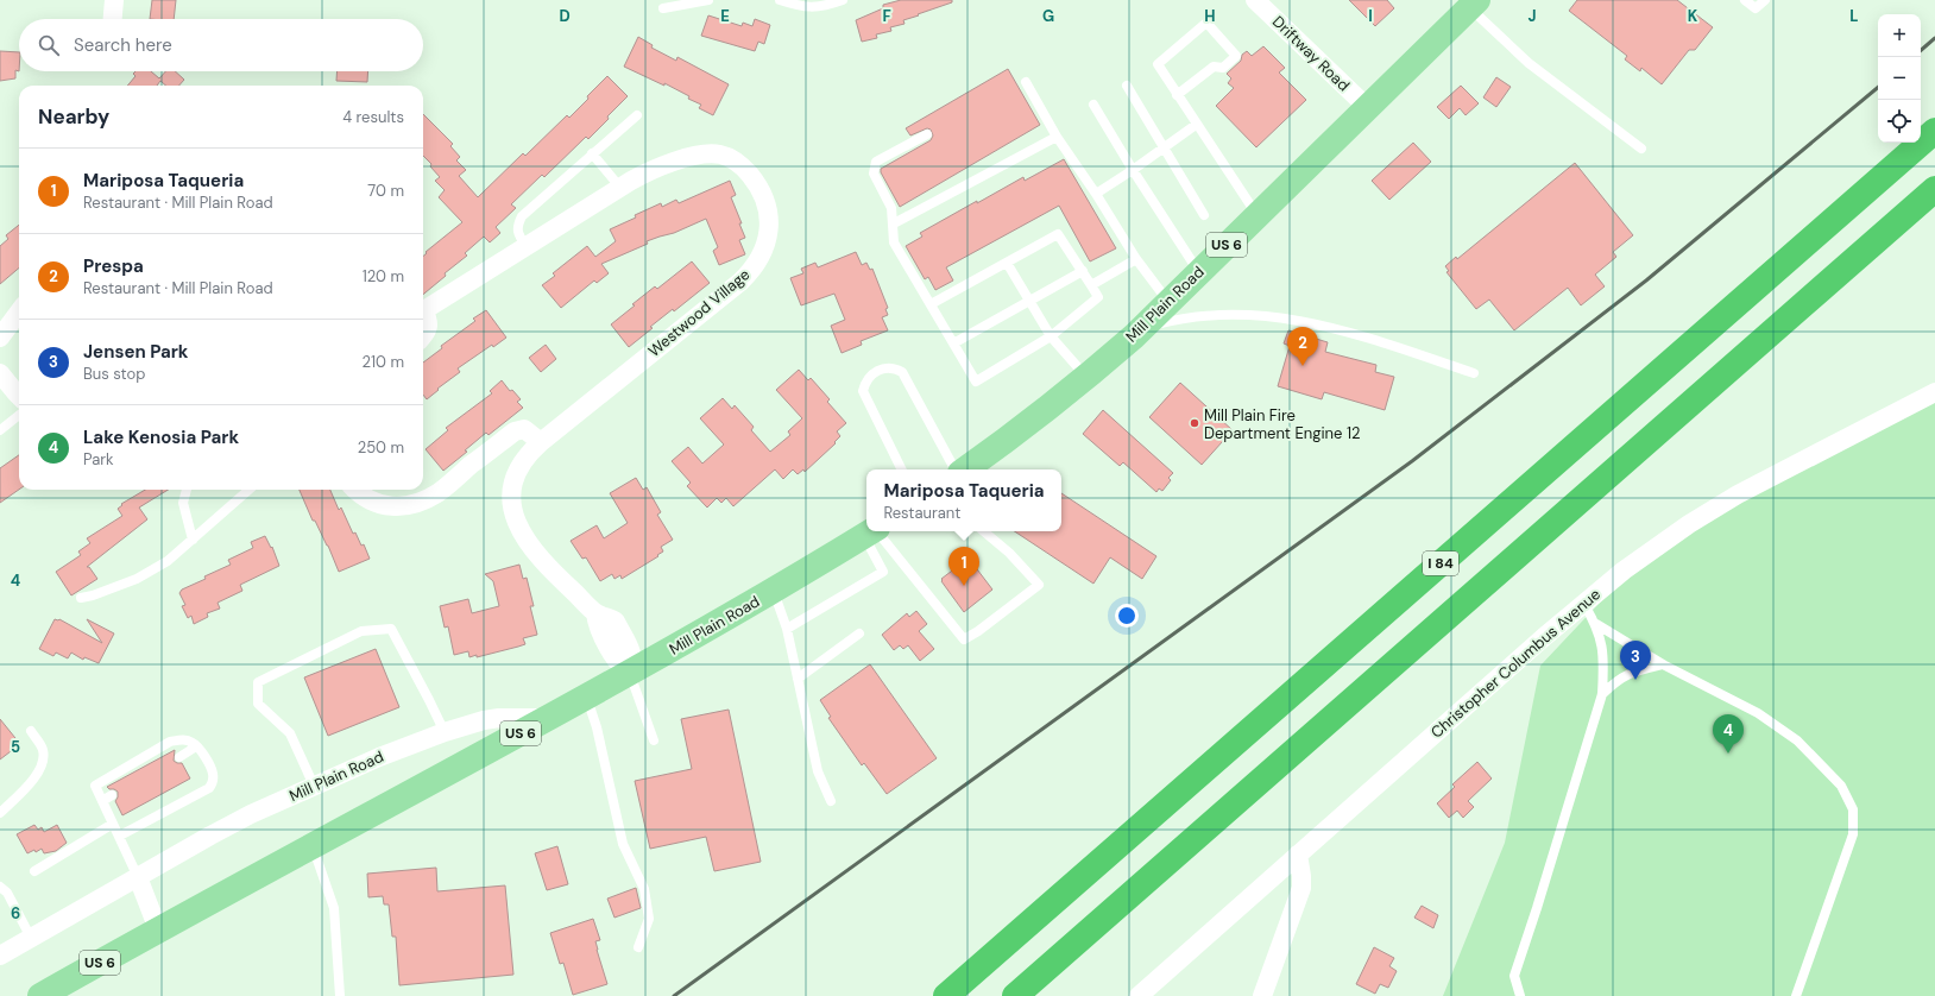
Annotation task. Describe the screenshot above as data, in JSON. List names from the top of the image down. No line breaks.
{"streets":{"highway":["I 84"],"main road":["US 6","Mill Plain Road"],"street":["Driftway Road","Westwood Village","Christopher Columbus Avenue"]},"crossings":[["Driftway Road","Mill Plain Road"],["Mill Plain Road","Westwood Village"]],"places":["Mill Plain Fire Department Engine 12"],"page":{"map_buttons":["+","−"],"search":"Search here","heading":["Nearby","4 results"],"list":[{"mark":"1","name":"Mariposa Taqueria","note":"Restaurant · Mill Plain Road","value":"70 m"},{"mark":"2","name":"Prespa","note":"Restaurant · Mill Plain Road","value":"120 m"},{"mark":"3","name":"Jensen Park","note":"Bus stop","value":"210 m"},{"mark":"4","name":"Lake Kenosia Park","note":"Park","value":"250 m"}],"pins":["2","1","3","4"],"popup":["Mariposa Taqueria","Restaurant"]},"grid":{"columns":["D","E","F","G","H","I","J","K","L"],"rows":["4","5","6"]}}
